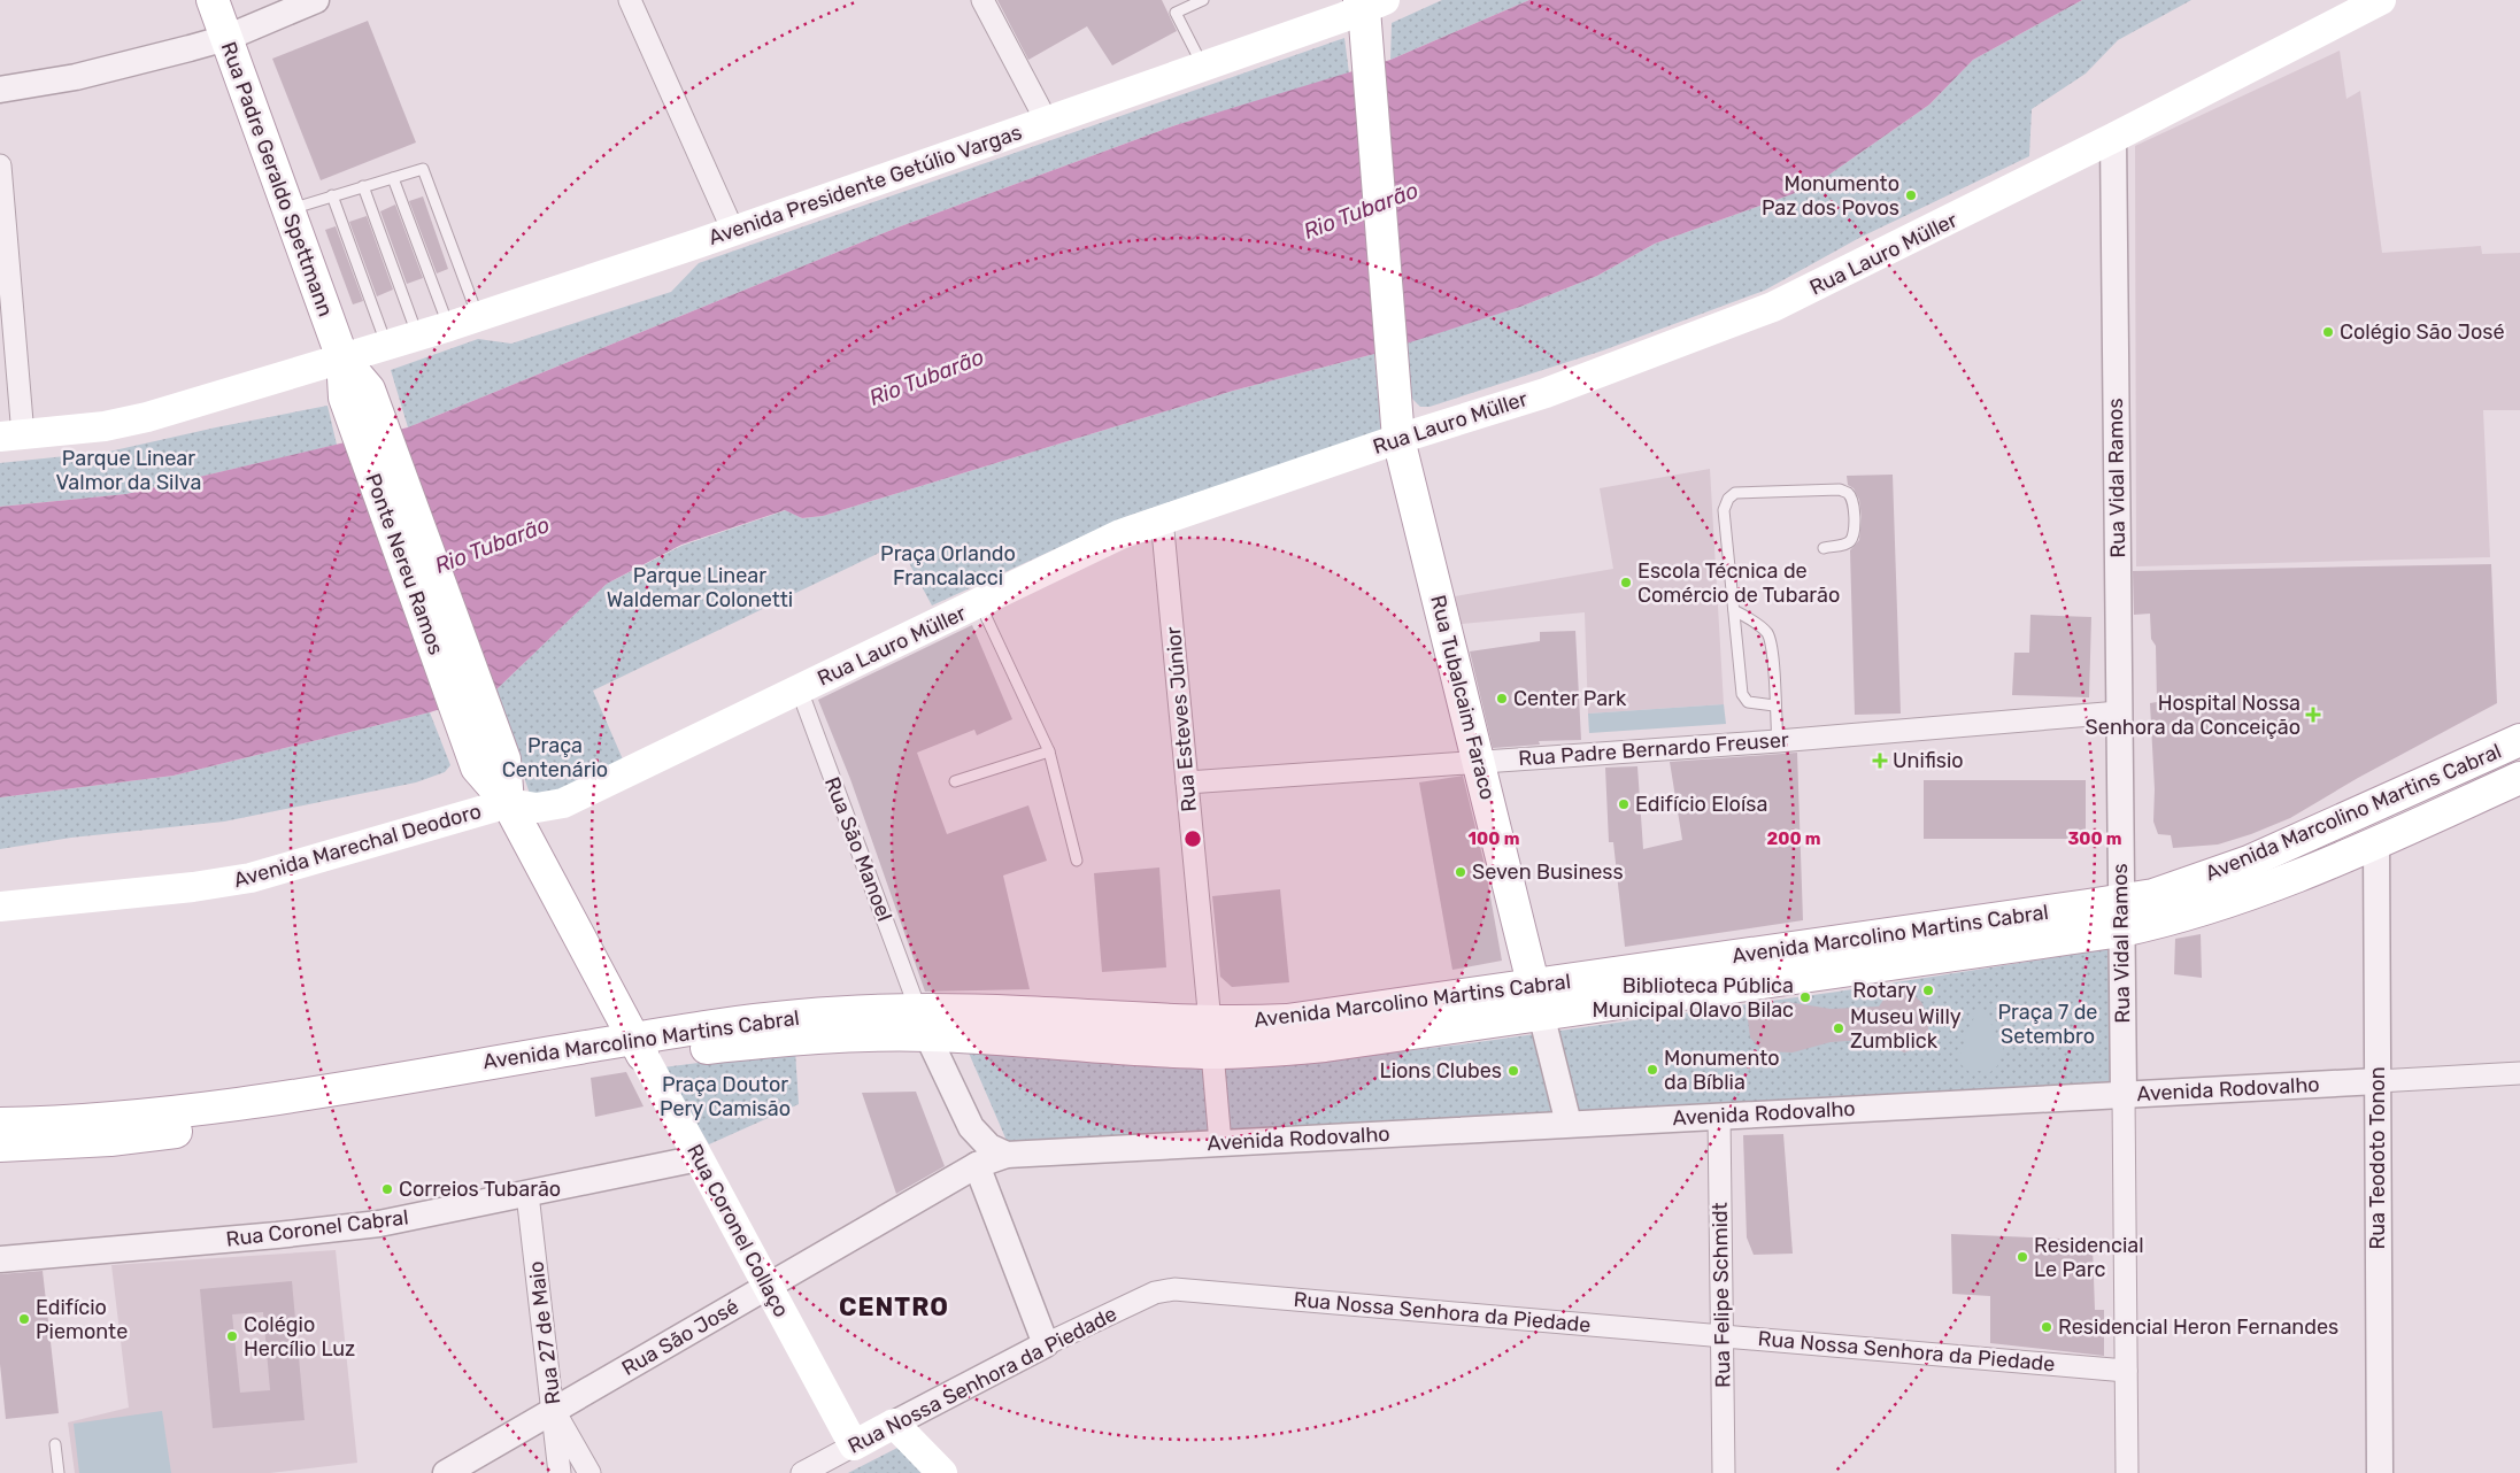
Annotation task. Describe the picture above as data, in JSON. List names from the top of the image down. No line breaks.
{"streets":{"main road":["Rua Padre Geraldo Spettmann","Avenida Presidente Getúlio Vargas","Rua Lauro Müller","Ponte Nereu Ramos","Rua Tubalcaim Faraco","Avenida Marcolino Martins Cabral","Avenida Marechal Deodoro","Rua Coronel Collaço","Rua Nossa Senhora da Piedade"],"street":["Rua Vidal Ramos","Rua Esteves Júnior","Rua Padre Bernardo Freuser","Rua São Manoel","Avenida Rodovalho","Rua Teodoto Tonon","Rua Coronel Cabral","Rua Felipe Schmidt","Rua 27 de Maio","Rua São José"]},"crossings":[["Rua Padre Geraldo Spettmann","Avenida Presidente Getúlio Vargas"],["Rua Padre Geraldo Spettmann","Ponte Nereu Ramos"],["Avenida Presidente Getúlio Vargas","Ponte Nereu Ramos"],["Avenida Presidente Getúlio Vargas","Rua Tubalcaim Faraco"],["Rua Lauro Müller","Rua Vidal Ramos"],["Rua Lauro Müller","Rua Tubalcaim Faraco"],["Rua Lauro Müller","Rua Esteves Júnior"],["Rua Lauro Müller","Avenida Marechal Deodoro"],["Rua Lauro Müller","Rua São Manoel"],["Rua Lauro Müller","Rua Coronel Collaço"],["Rua Vidal Ramos","Rua Padre Bernardo Freuser"],["Rua Vidal Ramos","Avenida Marcolino Martins Cabral"],["Rua Vidal Ramos","Avenida Rodovalho"],["Rua Vidal Ramos","Rua Nossa Senhora da Piedade"],["Ponte Nereu Ramos","Rua Coronel Collaço"],["Rua Tubalcaim Faraco","Rua Padre Bernardo Freuser"],["Rua Tubalcaim Faraco","Avenida Marcolino Martins Cabral"],["Rua Tubalcaim Faraco","Avenida Rodovalho"],["Rua Esteves Júnior","Rua Padre Bernardo Freuser"],["Rua Esteves Júnior","Avenida Marcolino Martins Cabral"],["Rua Esteves Júnior","Avenida Rodovalho"],["Avenida Marcolino Martins Cabral","Rua São Manoel"],["Avenida Marcolino Martins Cabral","Rua Teodoto Tonon"],["Avenida Marcolino Martins Cabral","Rua Coronel Collaço"],["Avenida Marechal Deodoro","Rua Coronel Collaço"],["Rua São Manoel","Avenida Rodovalho"],["Rua São Manoel","Rua São José"],["Avenida Rodovalho","Rua Teodoto Tonon"],["Avenida Rodovalho","Rua Felipe Schmidt"],["Avenida Rodovalho","Rua São José"],["Rua Coronel Cabral","Rua Coronel Collaço"],["Rua Coronel Cabral","Rua 27 de Maio"],["Rua Coronel Collaço","Rua Nossa Senhora da Piedade"],["Rua Coronel Collaço","Rua São José"],["Rua Felipe Schmidt","Rua Nossa Senhora da Piedade"],["Rua 27 de Maio","Rua São José"]],"districts":["CENTRO"],"water":["Rio Tubarão"],"parks":["Parque Linear Valmor da Silva","Praça Orlando Francalacci","Parque Linear Waldemar Colonetti","Praça Centenário","Praça 7 de Setembro","Praça Doutor Pery Camisão"],"places":{"other":["Monumento Paz dos Povos","Colégio São José","Escola Técnica de Comércio de Tubarão","Center Park","Edifício Eloísa","Seven Business","Rotary","Biblioteca Pública Municipal Olavo Bilac","Museu Willy Zumblick","Monumento da Bíblia","Lions Clubes","Correios Tubarão","Residencial Le Parc","Edifício Piemonte","Residencial Heron Fernandes","Colégio Hercílio Luz"],"health":["Hospital Nossa Senhora da Conceição","Unifisio"]},"rings":["100 m","200 m","300 m"]}
